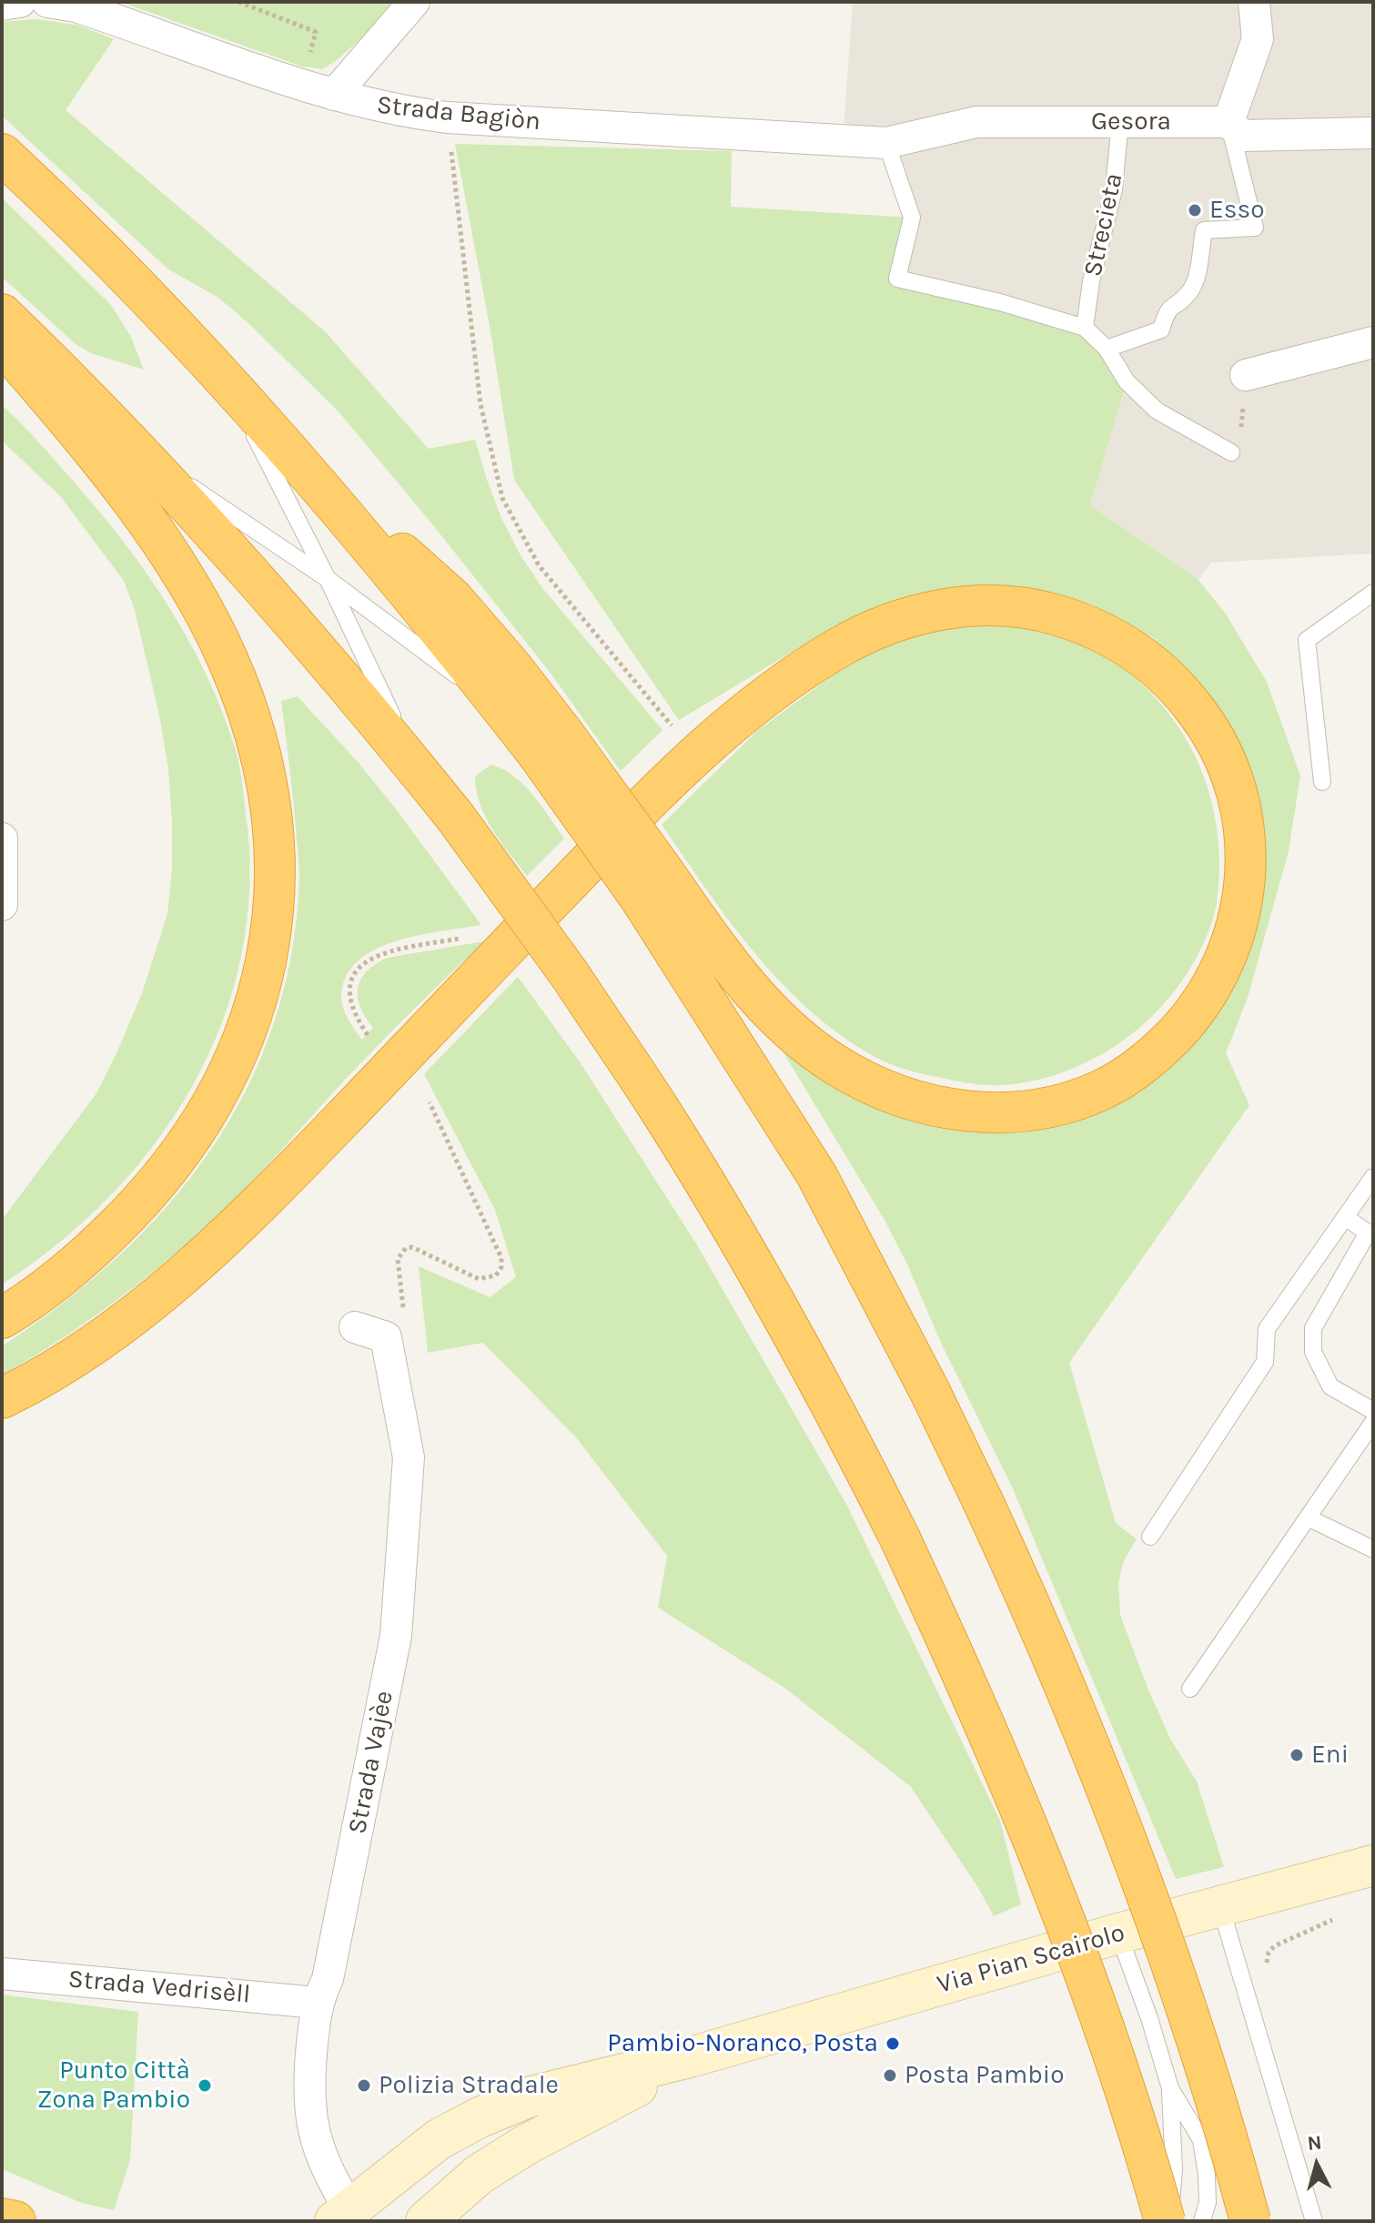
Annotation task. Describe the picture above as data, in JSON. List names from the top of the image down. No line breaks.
{"streets":{"main road":["Via Pian Scairolo"],"street":["Strada Bagiòn","Gesora","Strada Vajèe","Strada Vedrisèll"],"lane":["Strecieta"]},"crossings":[["Strada Bagiòn","Gesora"],["Gesora","Strecieta"],["Strada Vajèe","Via Pian Scairolo"],["Strada Vajèe","Strada Vedrisèll"]],"places":["Esso","Eni","Pambio-Noranco, Posta","Posta Pambio","Punto Città Zona Pambio","Polizia Stradale"],"north":"top"}
